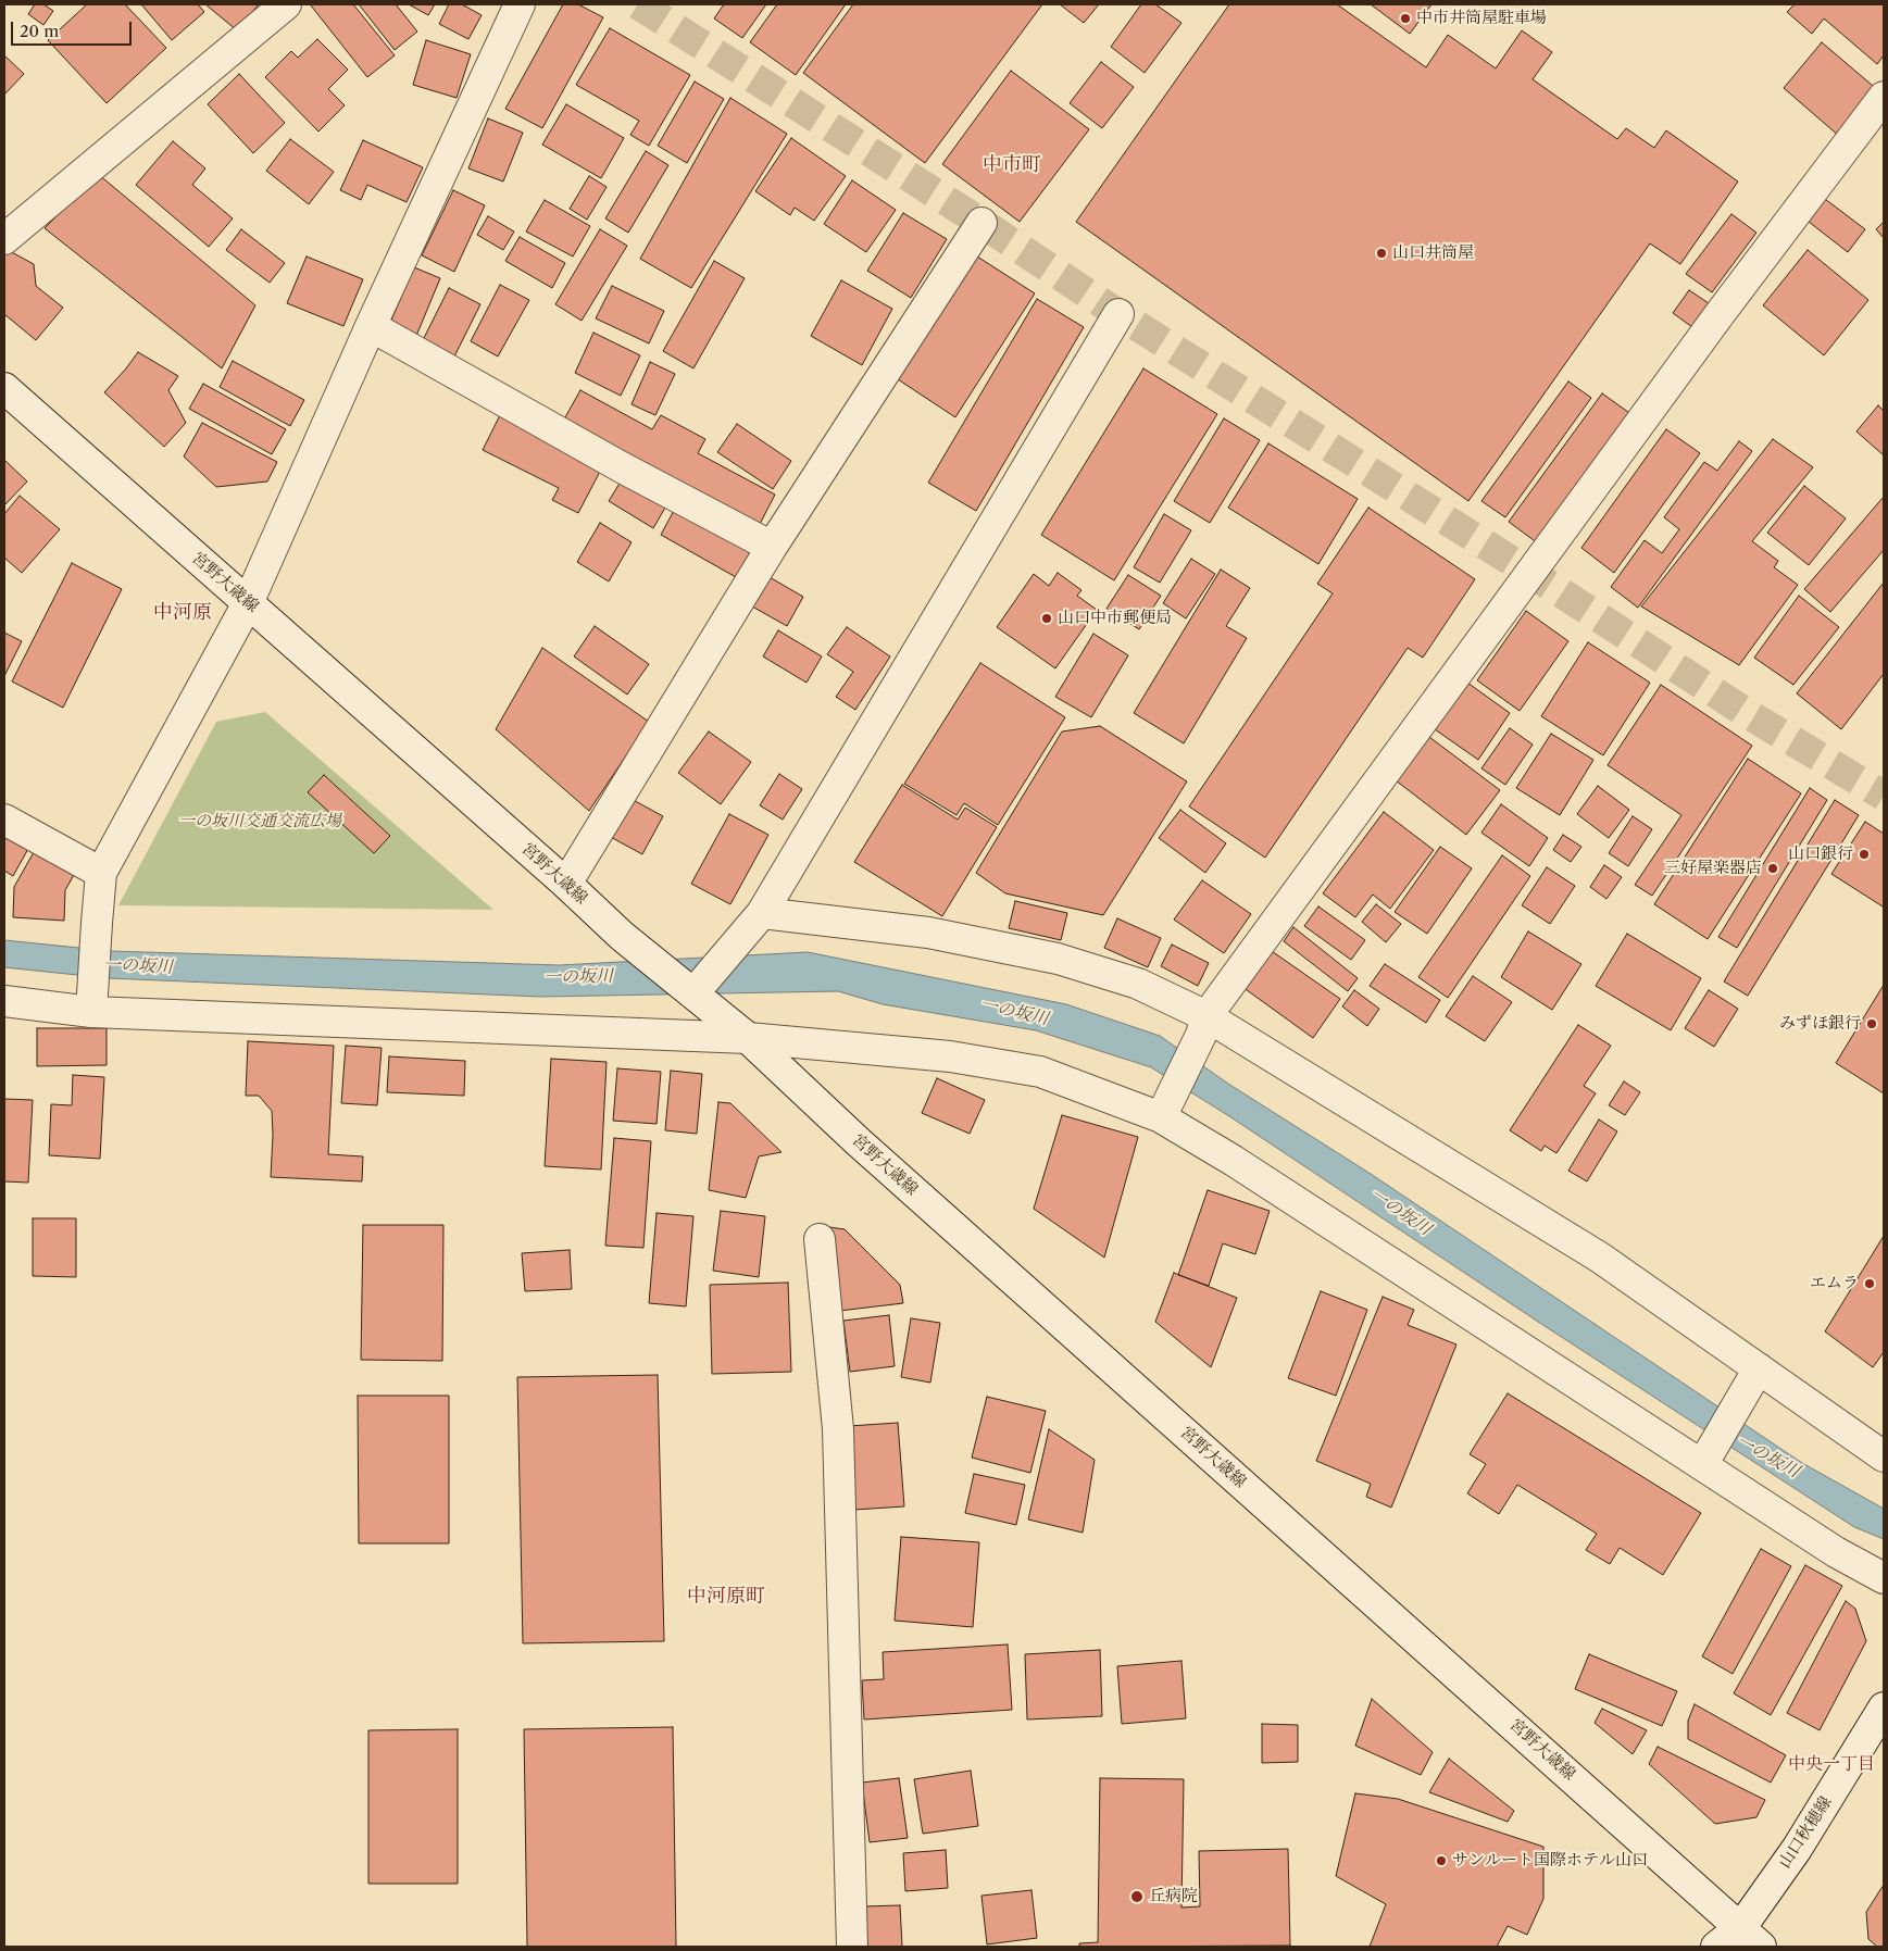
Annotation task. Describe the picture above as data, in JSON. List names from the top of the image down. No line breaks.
{"streets":{"street":["宮野大歳線","山口秋穂線"]},"crossings":[["宮野大歳線","山口秋穂線"]],"districts":["中市町","中河原","中河原町","中央一丁目"],"water":["一の坂川"],"parks":["一の坂川交通交流広場"],"places":["中市井筒屋駐車場","山口井筒屋","山口中市郵便局","山口銀行","三好屋楽器店","みずほ銀行","エムラ","サンルート国際ホテル山口","丘病院"],"scale_bar":"20 m"}
